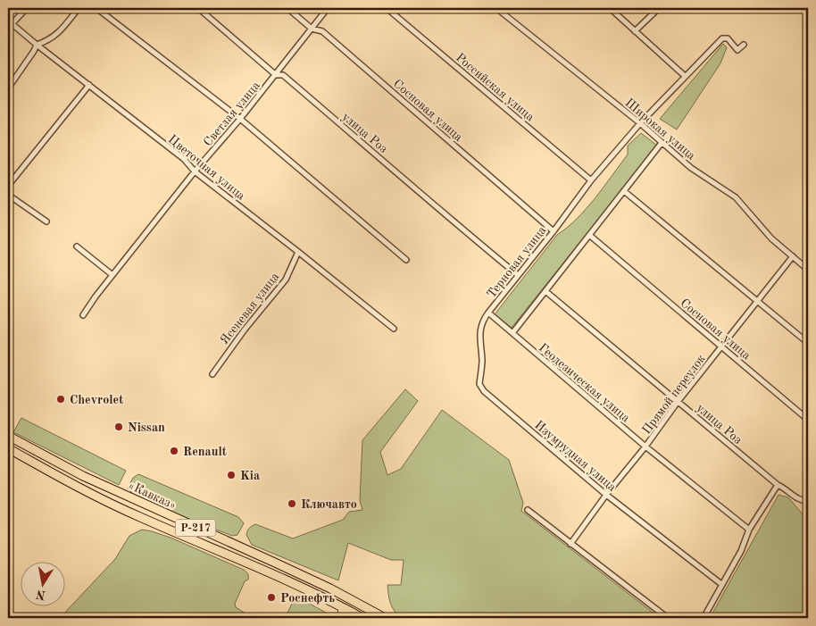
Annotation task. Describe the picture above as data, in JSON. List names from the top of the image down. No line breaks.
{"streets":{"highway":["«Кавказ»","Р-217"],"street":["Российская улица","Сосновая улица","Светлая улица","Широкая улица","улица Роз","Цветочная улица","Терновая улица","Ясеневая улица","Геодезическая улица","Прямой переулок","Изумрудная улица"]},"crossings":[["Российская улица","Терновая улица"],["Сосновая улица","Светлая улица"],["Сосновая улица","Терновая улица"],["Сосновая улица","Прямой переулок"],["Светлая улица","улица Роз"],["Светлая улица","Цветочная улица"],["Широкая улица","Терновая улица"],["Широкая улица","Прямой переулок"],["улица Роз","Терновая улица"],["улица Роз","Прямой переулок"],["Цветочная улица","Ясеневая улица"],["Терновая улица","Геодезическая улица"],["Терновая улица","Изумрудная улица"],["Геодезическая улица","Прямой переулок"],["Прямой переулок","Изумрудная улица"]],"places":["Chevrolet","Nissan","Renault","Kia","Ключавто","Роснефть"],"north":"bottom"}
